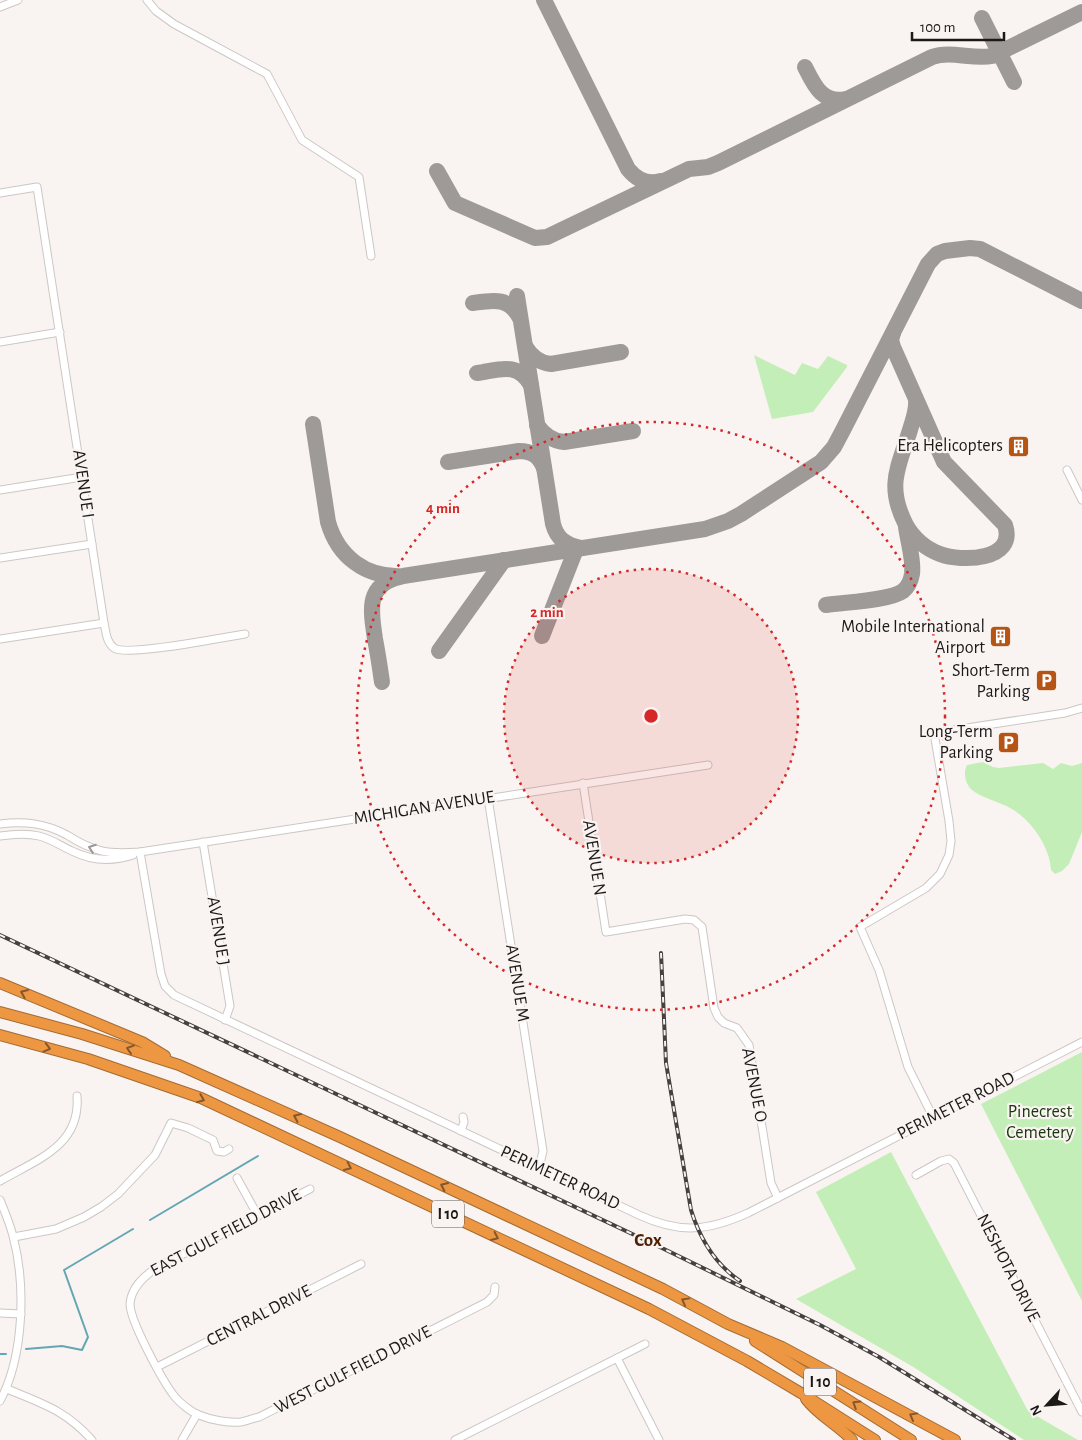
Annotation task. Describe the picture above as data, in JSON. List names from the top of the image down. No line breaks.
{"streets":{"highway":["I 10"],"street":["AVENUE I","MICHIGAN AVENUE","AVENUE N","AVENUE J","AVENUE M","AVENUE O","PERIMETER ROAD","EAST GULF FIELD DRIVE","NESHOTA DRIVE","CENTRAL DRIVE","WEST GULF FIELD DRIVE"]},"crossings":[["MICHIGAN AVENUE","AVENUE N"],["MICHIGAN AVENUE","AVENUE J"],["MICHIGAN AVENUE","AVENUE M"],["MICHIGAN AVENUE","PERIMETER ROAD"],["AVENUE N","AVENUE O"],["AVENUE J","PERIMETER ROAD"],["AVENUE M","PERIMETER ROAD"],["AVENUE O","PERIMETER ROAD"],["EAST GULF FIELD DRIVE","CENTRAL DRIVE"]],"districts":["Cox"],"parks":["Pinecrest Cemetery"],"places":{"building":["Era Helicopters","Mobile International Airport"],"parking":["Short-Term Parking","Long-Term Parking"]},"scale_bar":"100 m","north":"bottom left","rings":["4 min","2 min"]}
